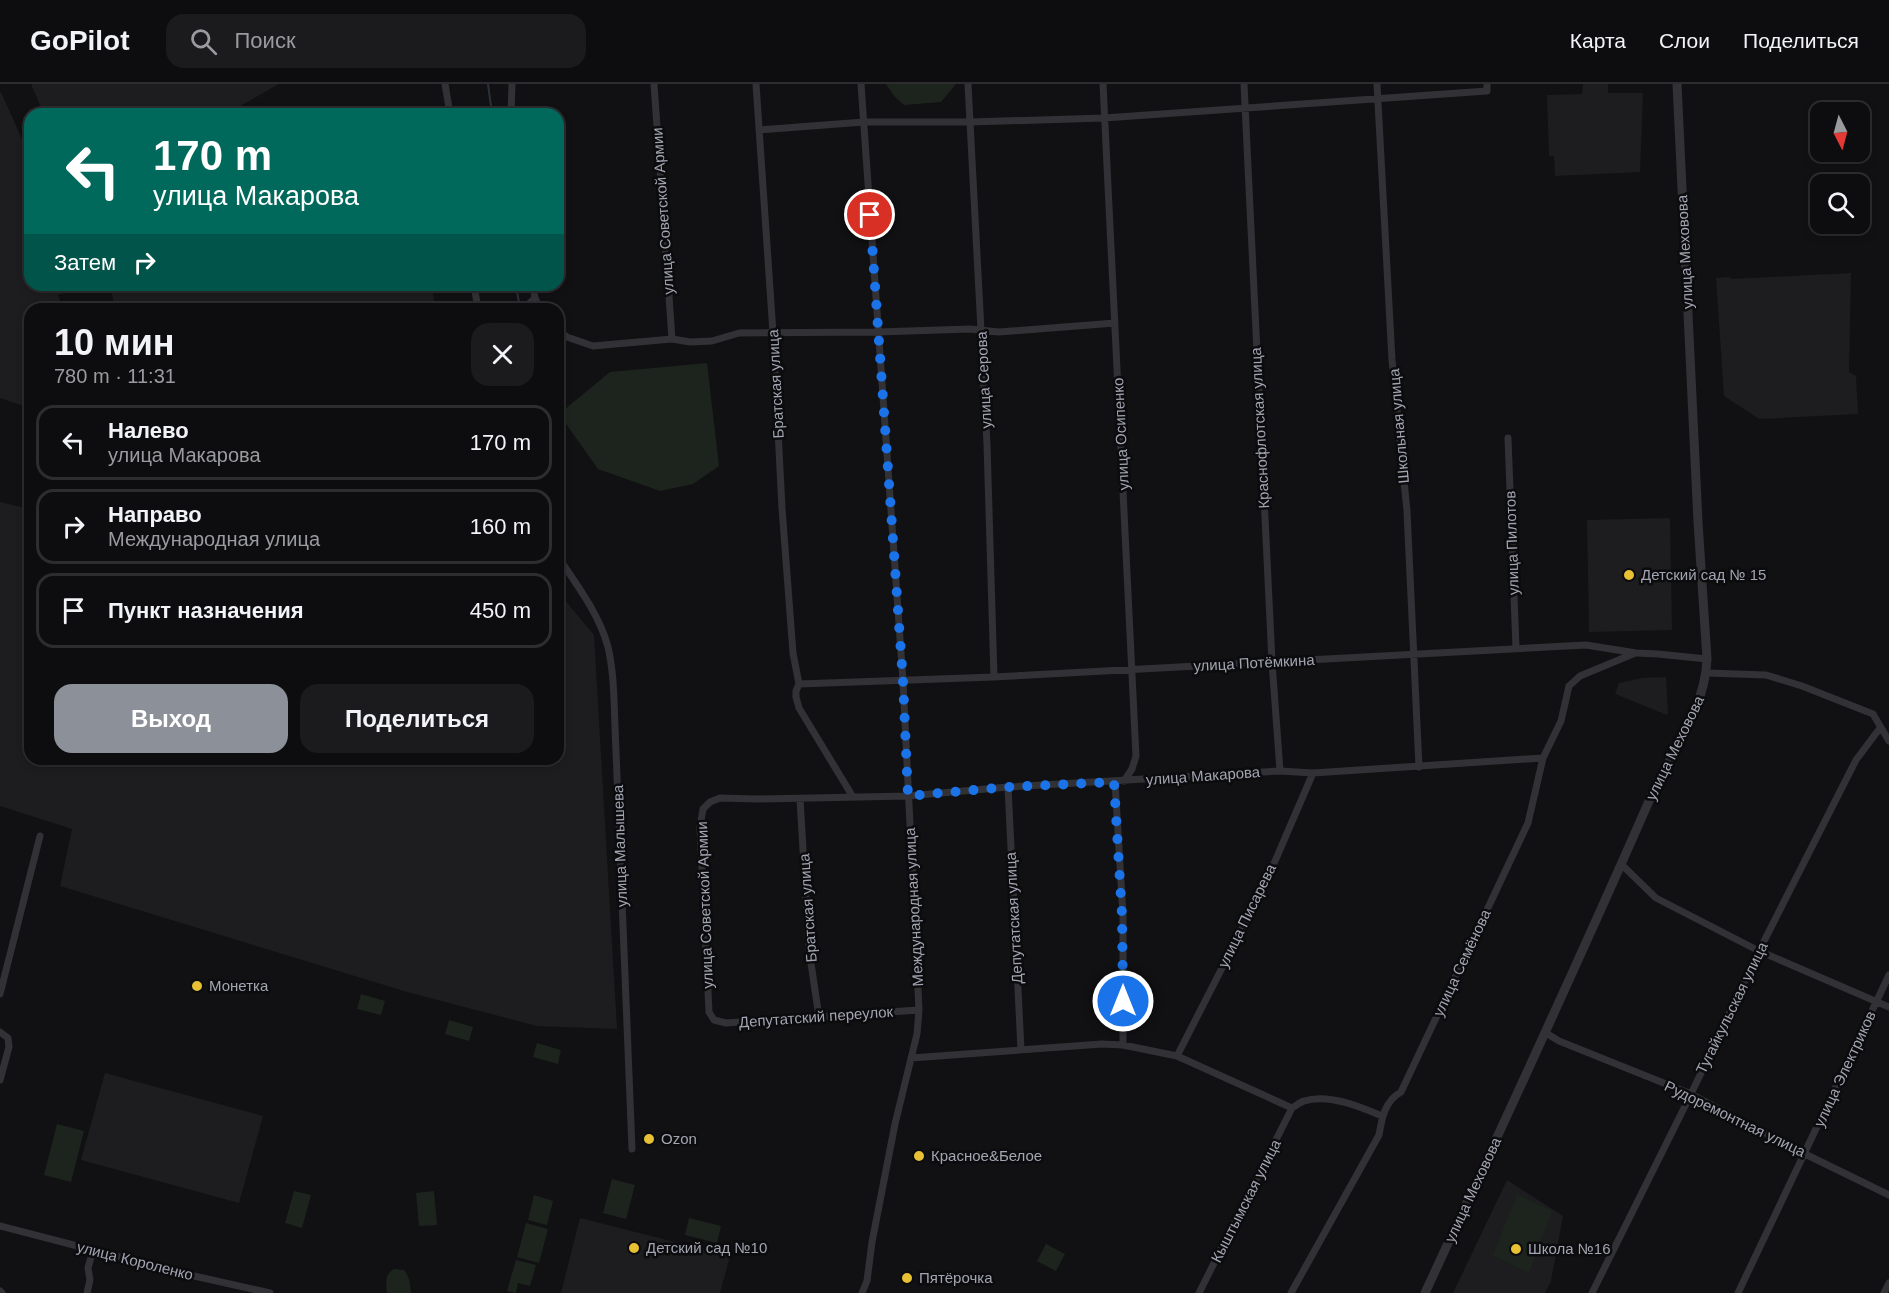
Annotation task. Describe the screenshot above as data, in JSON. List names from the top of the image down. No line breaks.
{"streets":{"street":["улица Советской Армии","улица Меховова","улица Серова","Братская улица","Школьная улица","Краснофлотская улица","улица Осипенко","улица Пилотов","улица Потёмкина","улица Макарова","улица Малышева","Международная улица","улица Писарева","Депутатская улица","улица Семёнова","Тугайкульская улица","Депутатский переулок","улица Электриков","Рудоремонтная улица","Кыштымская улица","улица Короленко"]},"crossings":[["улица Советской Армии","улица Макарова"],["улица Советской Армии","Депутатский переулок"],["улица Меховова","улица Потёмкина"],["улица Меховова","Рудоремонтная улица"],["улица Серова","улица Потёмкина"],["Братская улица","улица Потёмкина"],["Братская улица","улица Макарова"],["Братская улица","Депутатский переулок"],["Школьная улица","улица Потёмкина"],["Школьная улица","улица Макарова"],["Краснофлотская улица","улица Потёмкина"],["Краснофлотская улица","улица Макарова"],["улица Осипенко","улица Потёмкина"],["улица Осипенко","улица Макарова"],["улица Пилотов","улица Потёмкина"],["улица Потёмкина","Международная улица"],["улица Потёмкина","улица Семёнова"],["улица Макарова","Международная улица"],["улица Макарова","улица Писарева"],["улица Макарова","Депутатская улица"],["улица Макарова","улица Семёнова"],["Международная улица","Депутатский переулок"],["Тугайкульская улица","Рудоремонтная улица"],["улица Электриков","Рудоремонтная улица"]],"places":["Детский сад № 15","Монетка","Ozon","Красное&Белое","Детский сад №10","Школа №16","Пятёрочка"],"north":"bottom","page":{"header":"GoPilot","search":"Поиск","nav":["Карта","Слои","Поделиться"],"turn":["170 m","улица Макарова"],"then":"Затем","heading":["10 мин","780 m · 11:31"],"list":[{"name":"Налево","note":"улица Макарова","value":"170 m"},{"name":"Направо","note":"Международная улица","value":"160 m"},{"name":"Пункт назначения","value":"450 m"}],"buttons":["Выход","Поделиться"]}}
